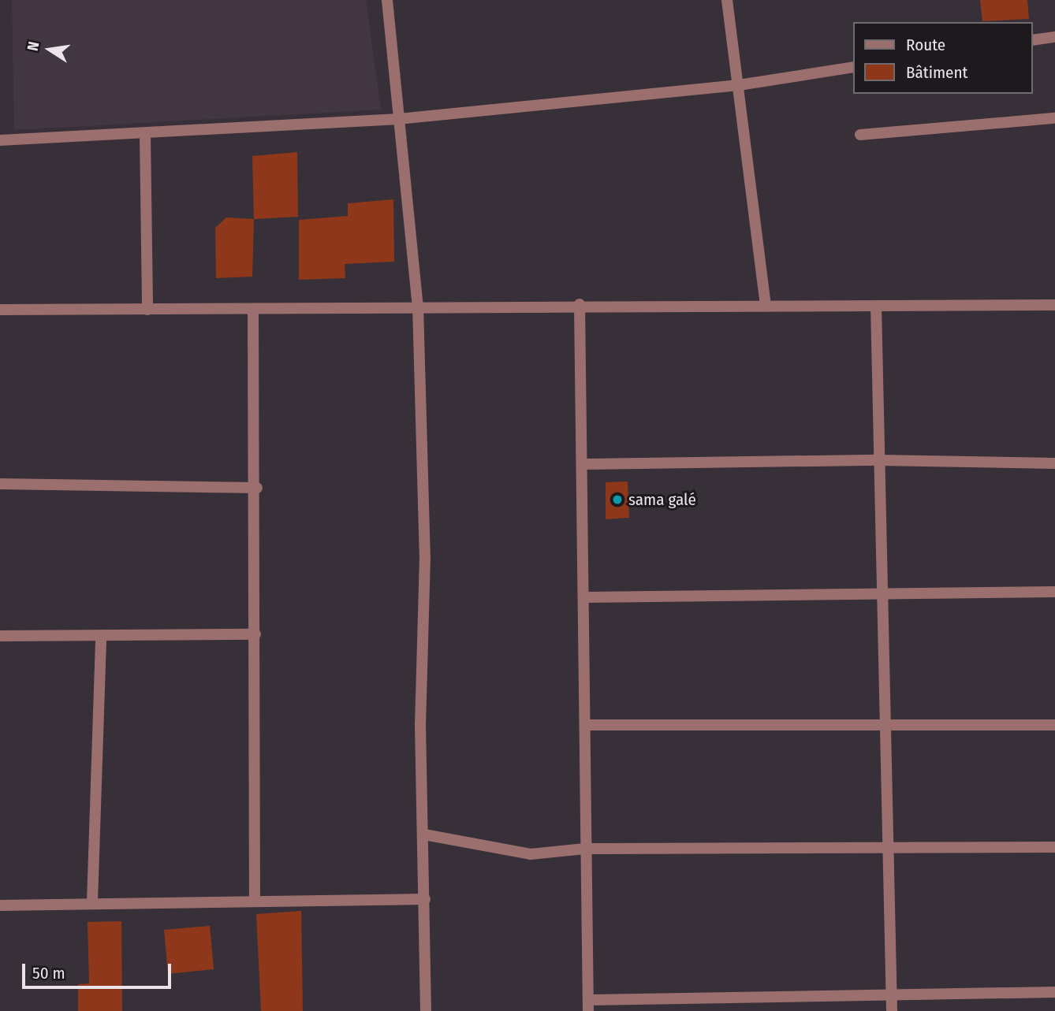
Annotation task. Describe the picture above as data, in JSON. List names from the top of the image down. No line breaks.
{"places":["sama galé"],"legend":["Route","Bâtiment"],"scale_bar":"50 m","north":"left"}
